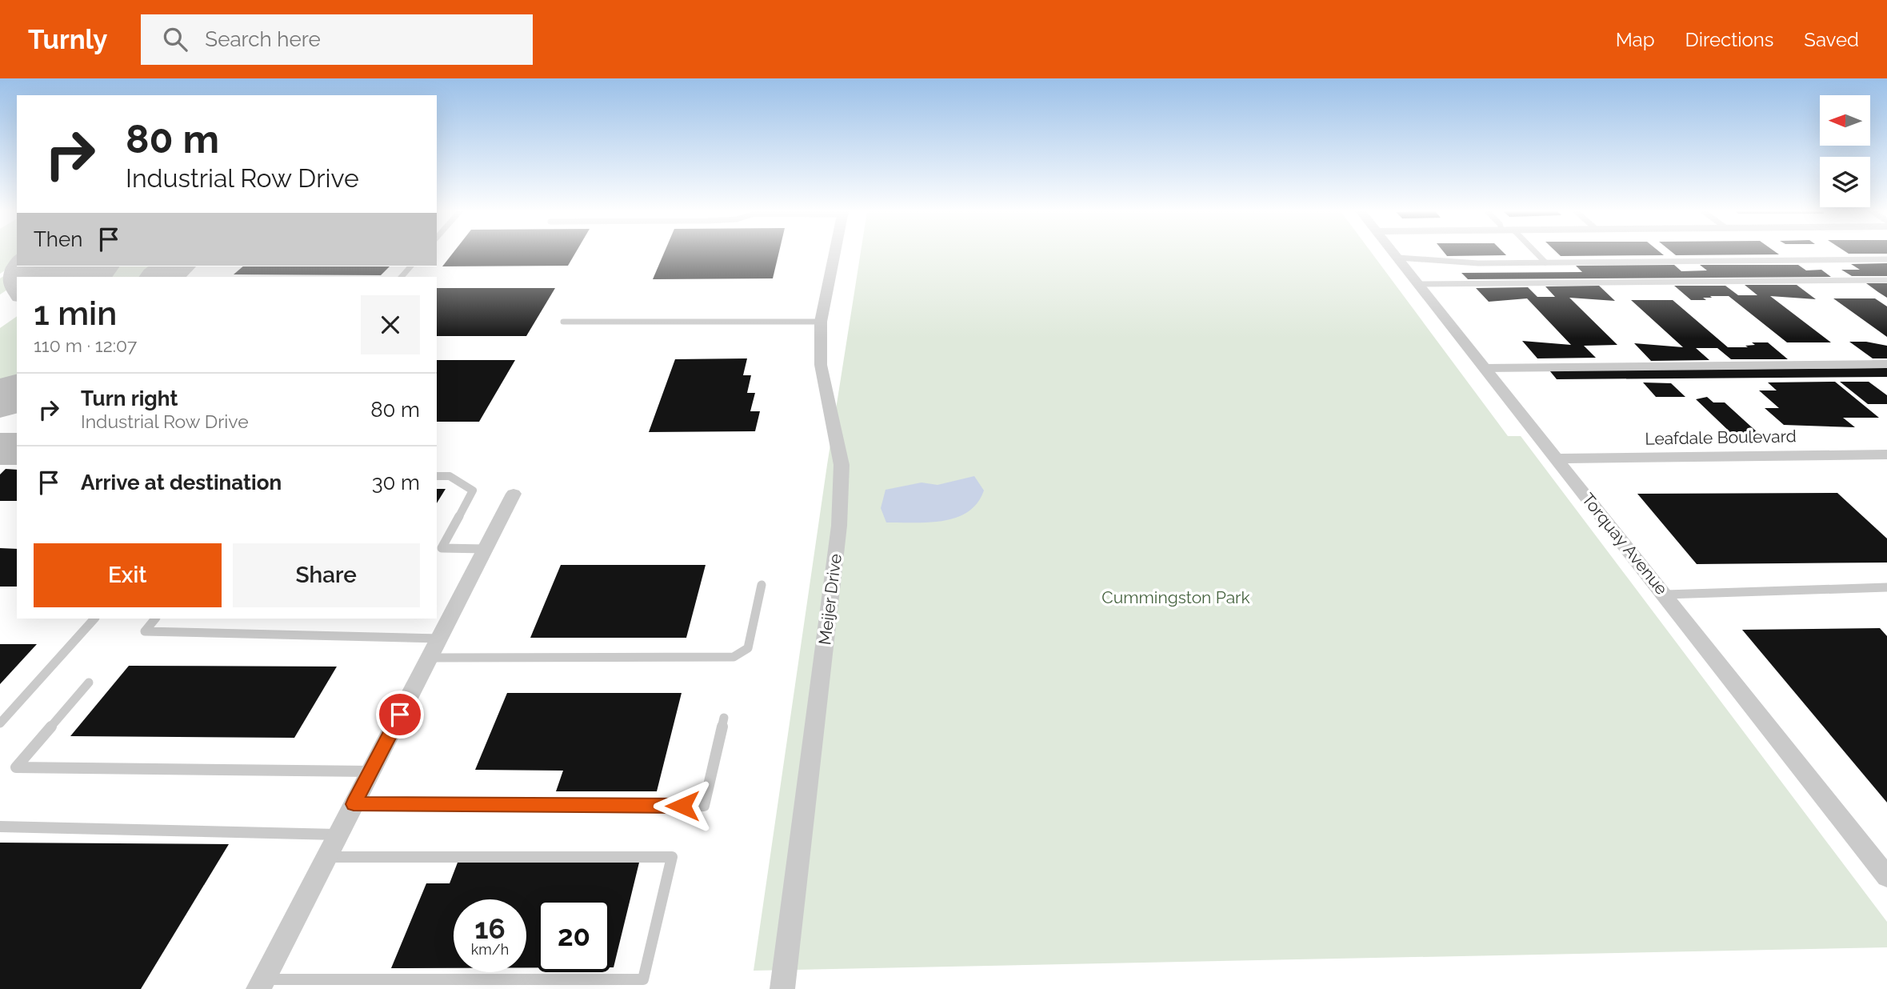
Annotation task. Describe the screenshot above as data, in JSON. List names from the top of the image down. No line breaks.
{"streets":{"street":["Leafdale Boulevard","Torquay Avenue","Meijer Drive"]},"crossings":[["Leafdale Boulevard","Torquay Avenue"]],"parks":["Cummingston Park"],"north":"left","page":{"header":"Turnly","search":"Search here","nav":["Map","Directions","Saved"],"turn":["80 m","Industrial Row Drive"],"then":"Then","heading":["1 min","110 m · 12:07"],"list":[{"name":"Turn right","note":"Industrial Row Drive","value":"80 m"},{"name":"Arrive at destination","value":"30 m"}],"buttons":["Exit","Share"],"speed":"16 km/h","limit":"20"}}
